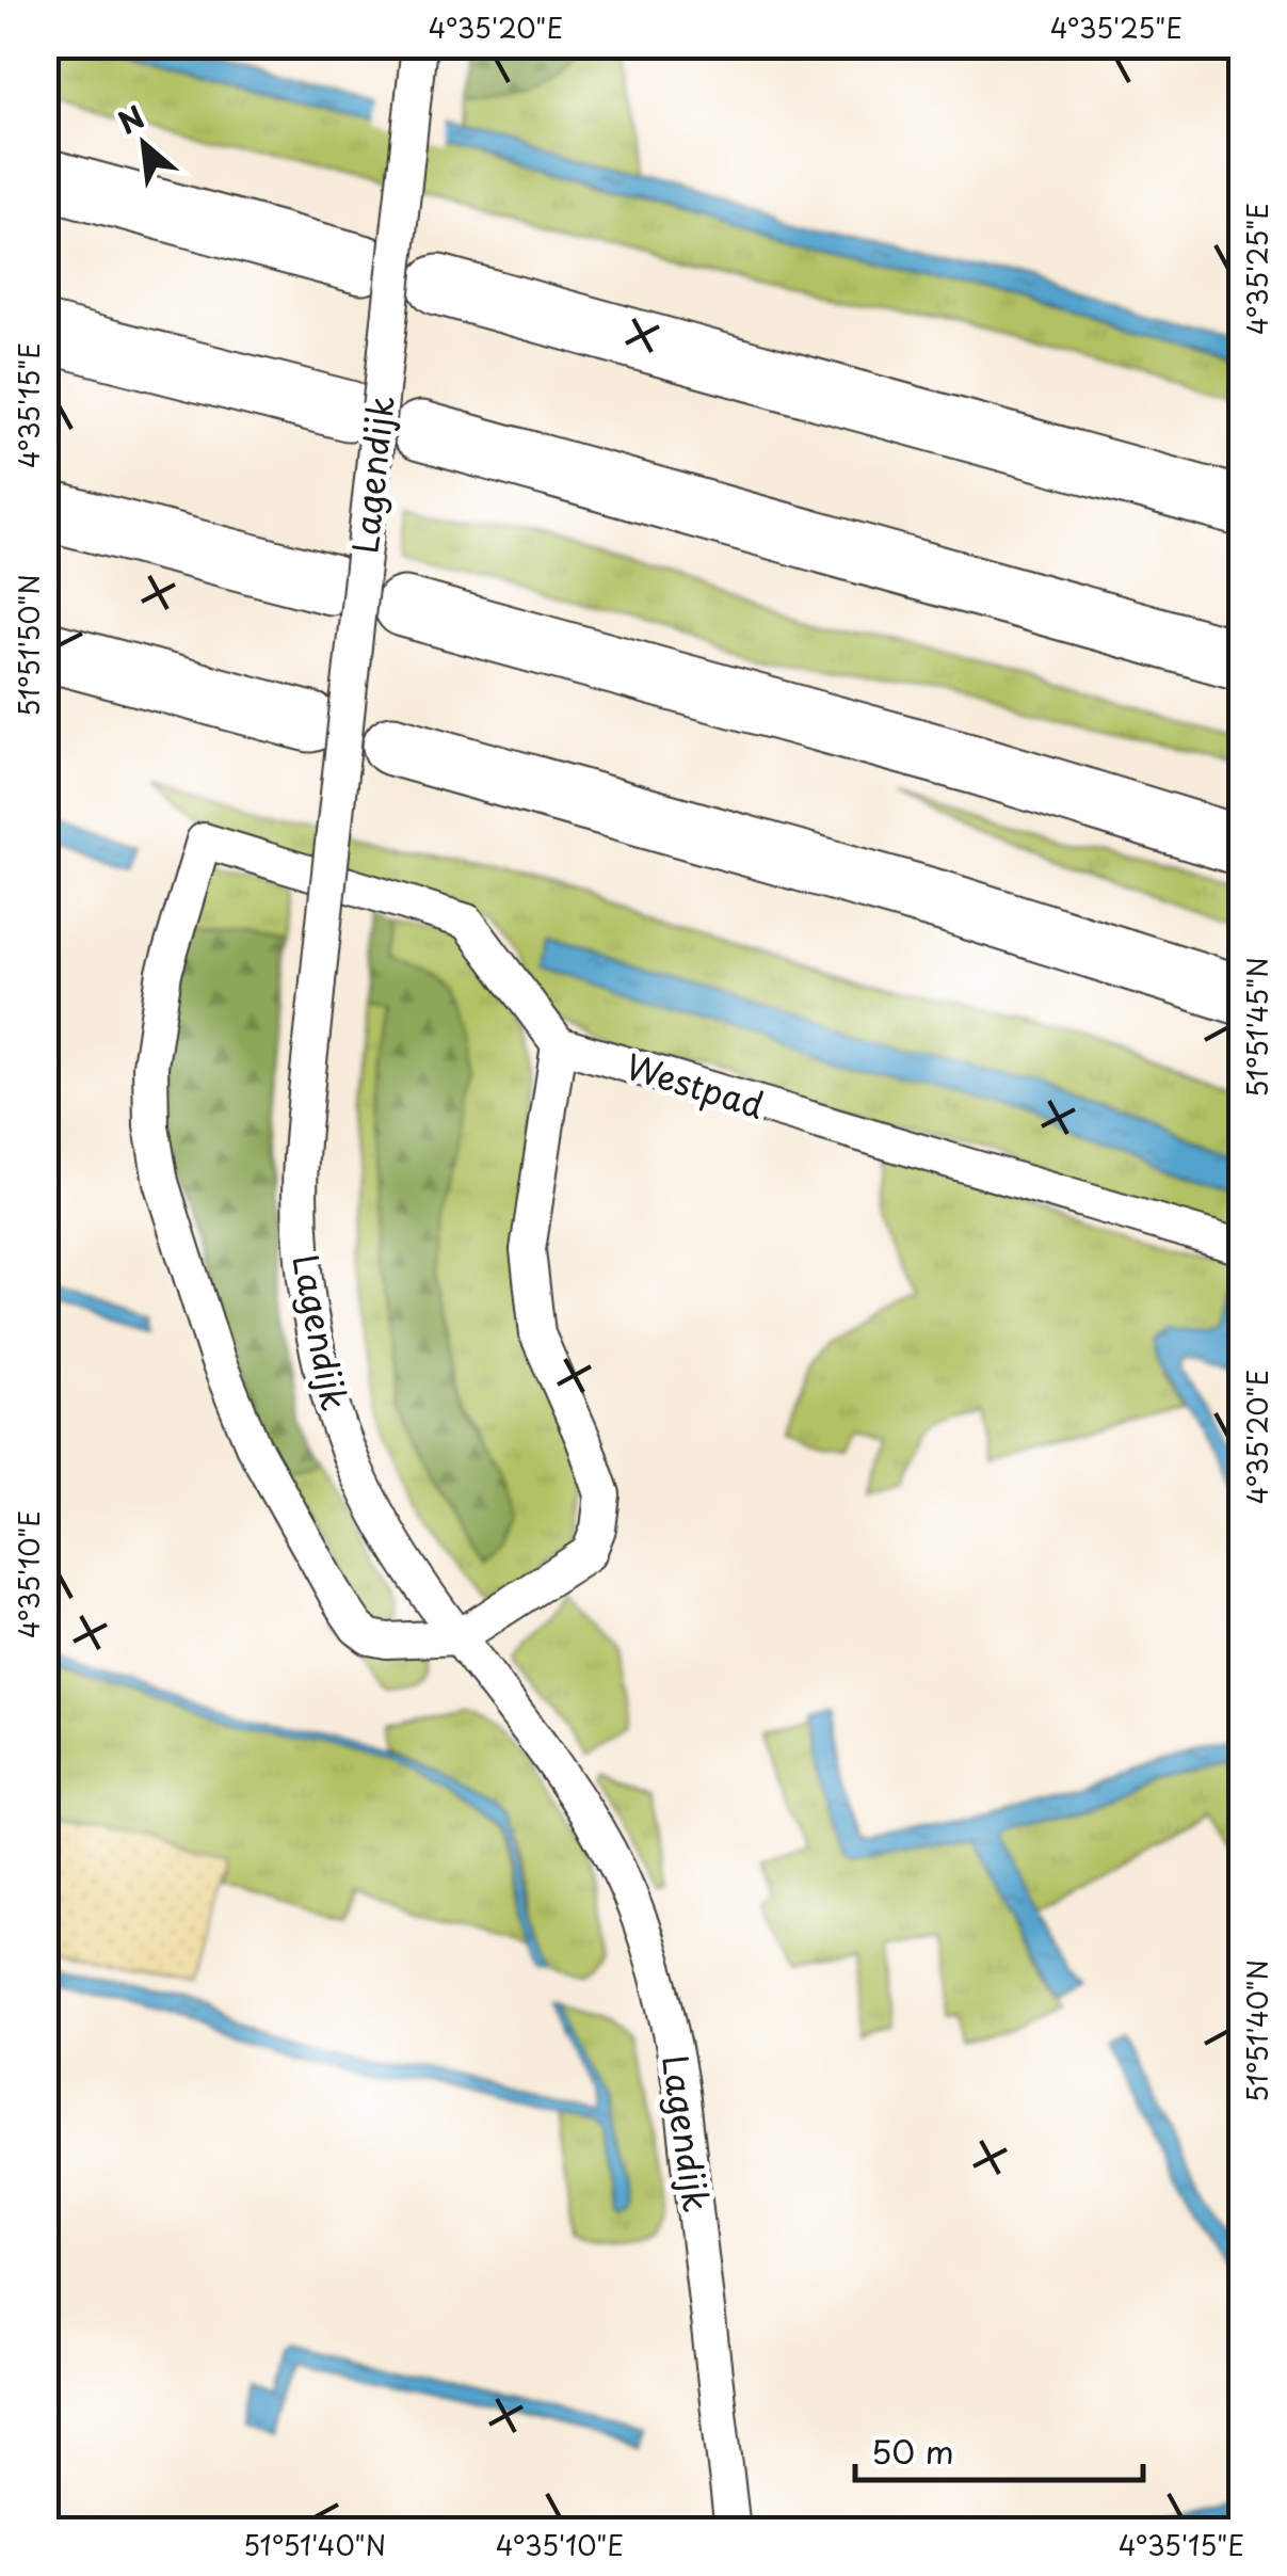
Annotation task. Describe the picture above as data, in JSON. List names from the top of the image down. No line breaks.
{"streets":{"street":["Lagendijk","Westpad"]},"scale_bar":"50 m","north":"top left","coordinates":["4°35'20\"E","4°35'25\"E","4°35'15\"E","51°51'50\"N","51°51'45\"N","4°35'10\"E","51°51'40\"N"]}
